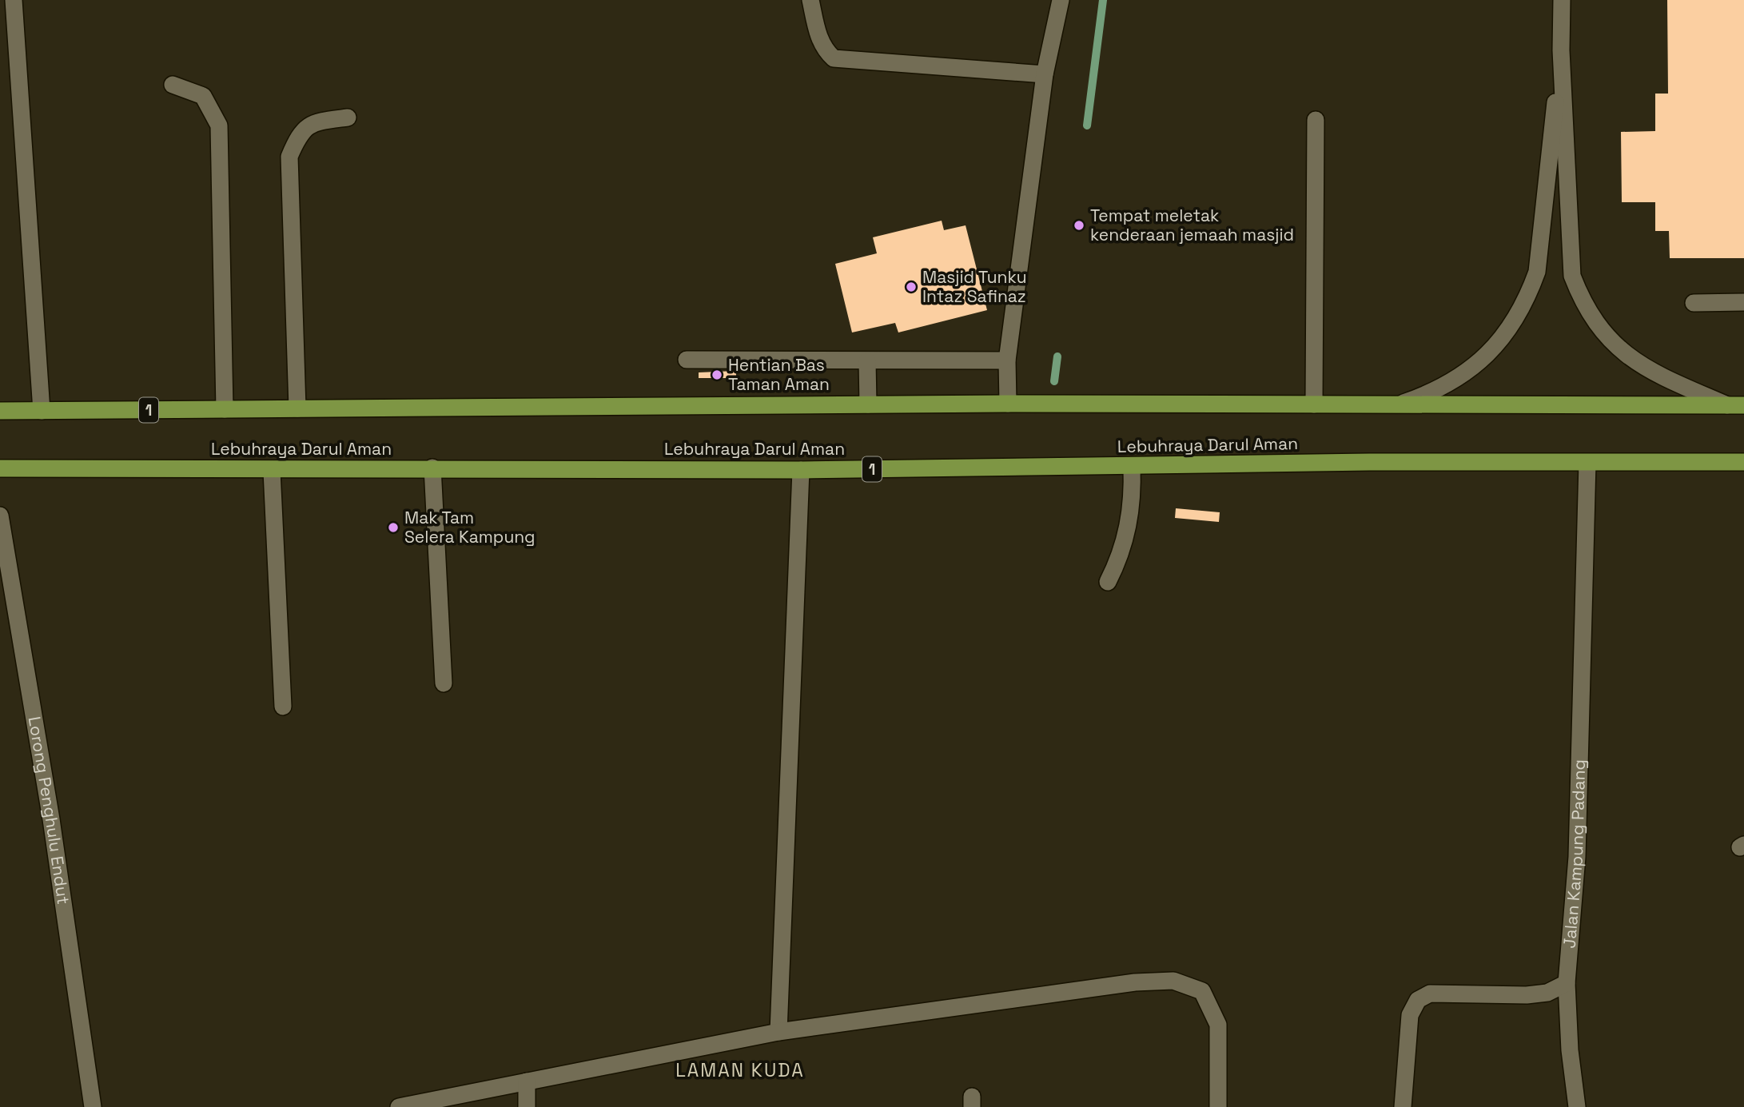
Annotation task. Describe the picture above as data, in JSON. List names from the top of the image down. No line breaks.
{"streets":{"highway":["1","Lebuhraya Darul Aman"],"street":["Lorong Penghulu Endut","Jalan Kampung Padang"]},"crossings":[["Lebuhraya Darul Aman","Jalan Kampung Padang"]],"districts":["LAMAN KUDA"],"places":["Tempat meletak kenderaan jemaah masjid","Masjid Tunku Intaz Safinaz","Hentian Bas Taman Aman","Mak Tam Selera Kampung"]}
